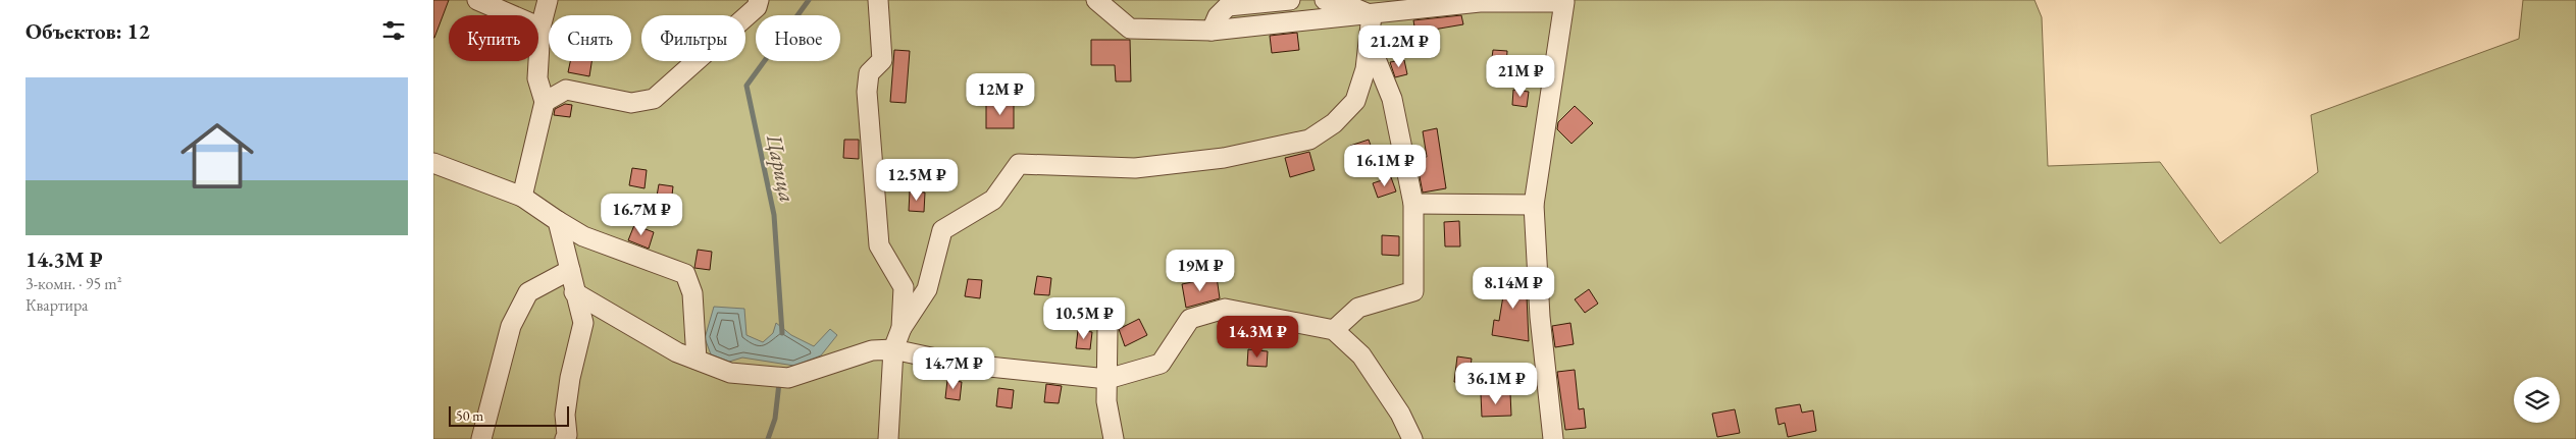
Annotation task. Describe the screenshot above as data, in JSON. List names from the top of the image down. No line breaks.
{"water":["Царица"],"scale_bar":"50 m","page":{"heading":"Объектов: 12","chip":["Купить","Снять","Фильтры","Новое"],"price":["21.2M ₽","21M ₽","12M ₽","16.1M ₽","12.5M ₽","16.7M ₽","19M ₽","8.14M ₽","10.5M ₽","14.3M ₽","14.7M ₽","36.1M ₽"],"list":[{"name":"14.3M ₽","note":"3-комн. · 95 m² · Квартира"}],"scale":"50 m"}}
